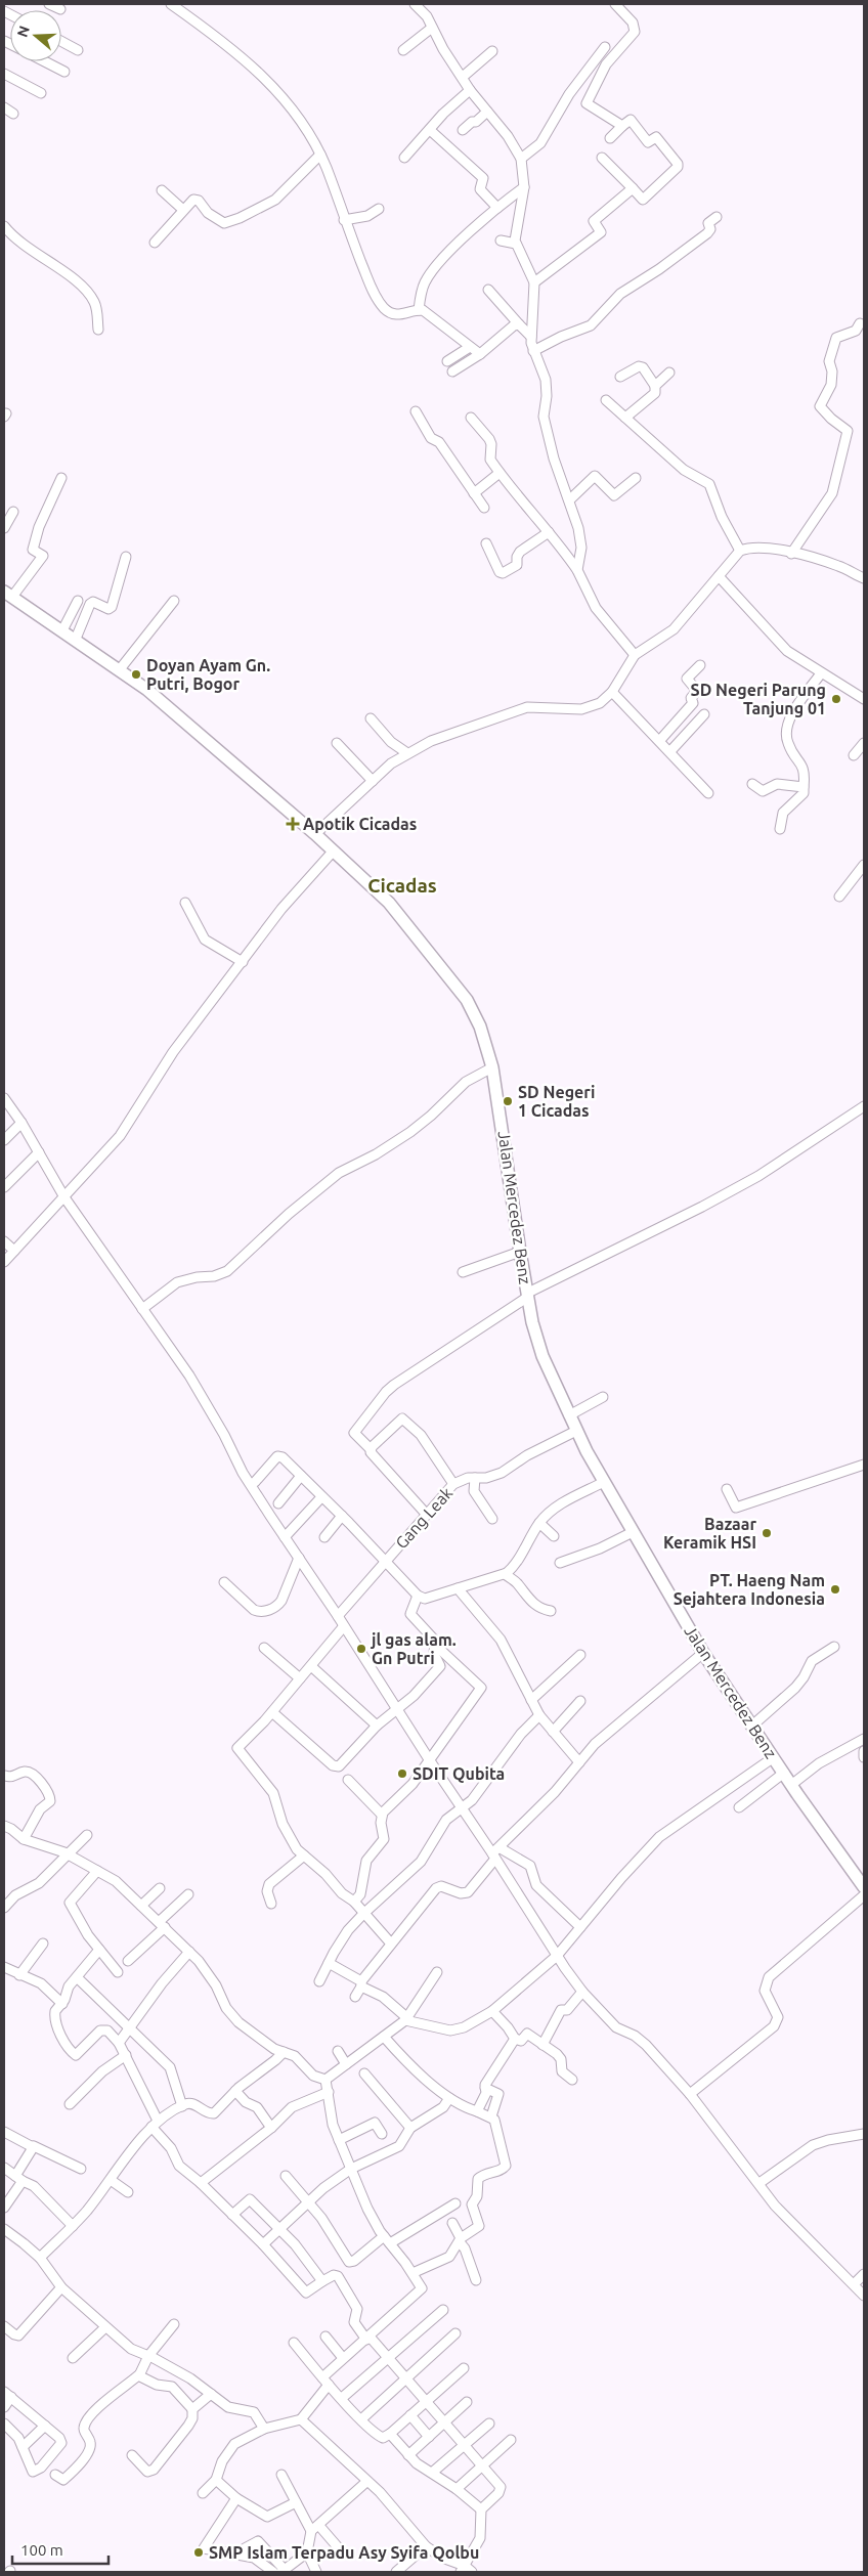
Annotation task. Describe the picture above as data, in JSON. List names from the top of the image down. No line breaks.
{"streets":{"main road":["Jalan Mercedez Benz"],"street":["Gang Leak"]},"crossings":[["Jalan Mercedez Benz","Gang Leak"]],"districts":["Cicadas"],"places":{"other":["Doyan Ayam Gn. Putri, Bogor","SD Negeri Parung Tanjung 01","SD Negeri 1 Cicadas","Bazaar Keramik HSI","PT. Haeng Nam Sejahtera Indonesia","jl gas alam. Gn Putri","SDIT Qubita","SMP Islam Terpadu Asy Syifa Qolbu"],"health":["Apotik Cicadas"]},"scale_bar":"100 m","north":"left"}
